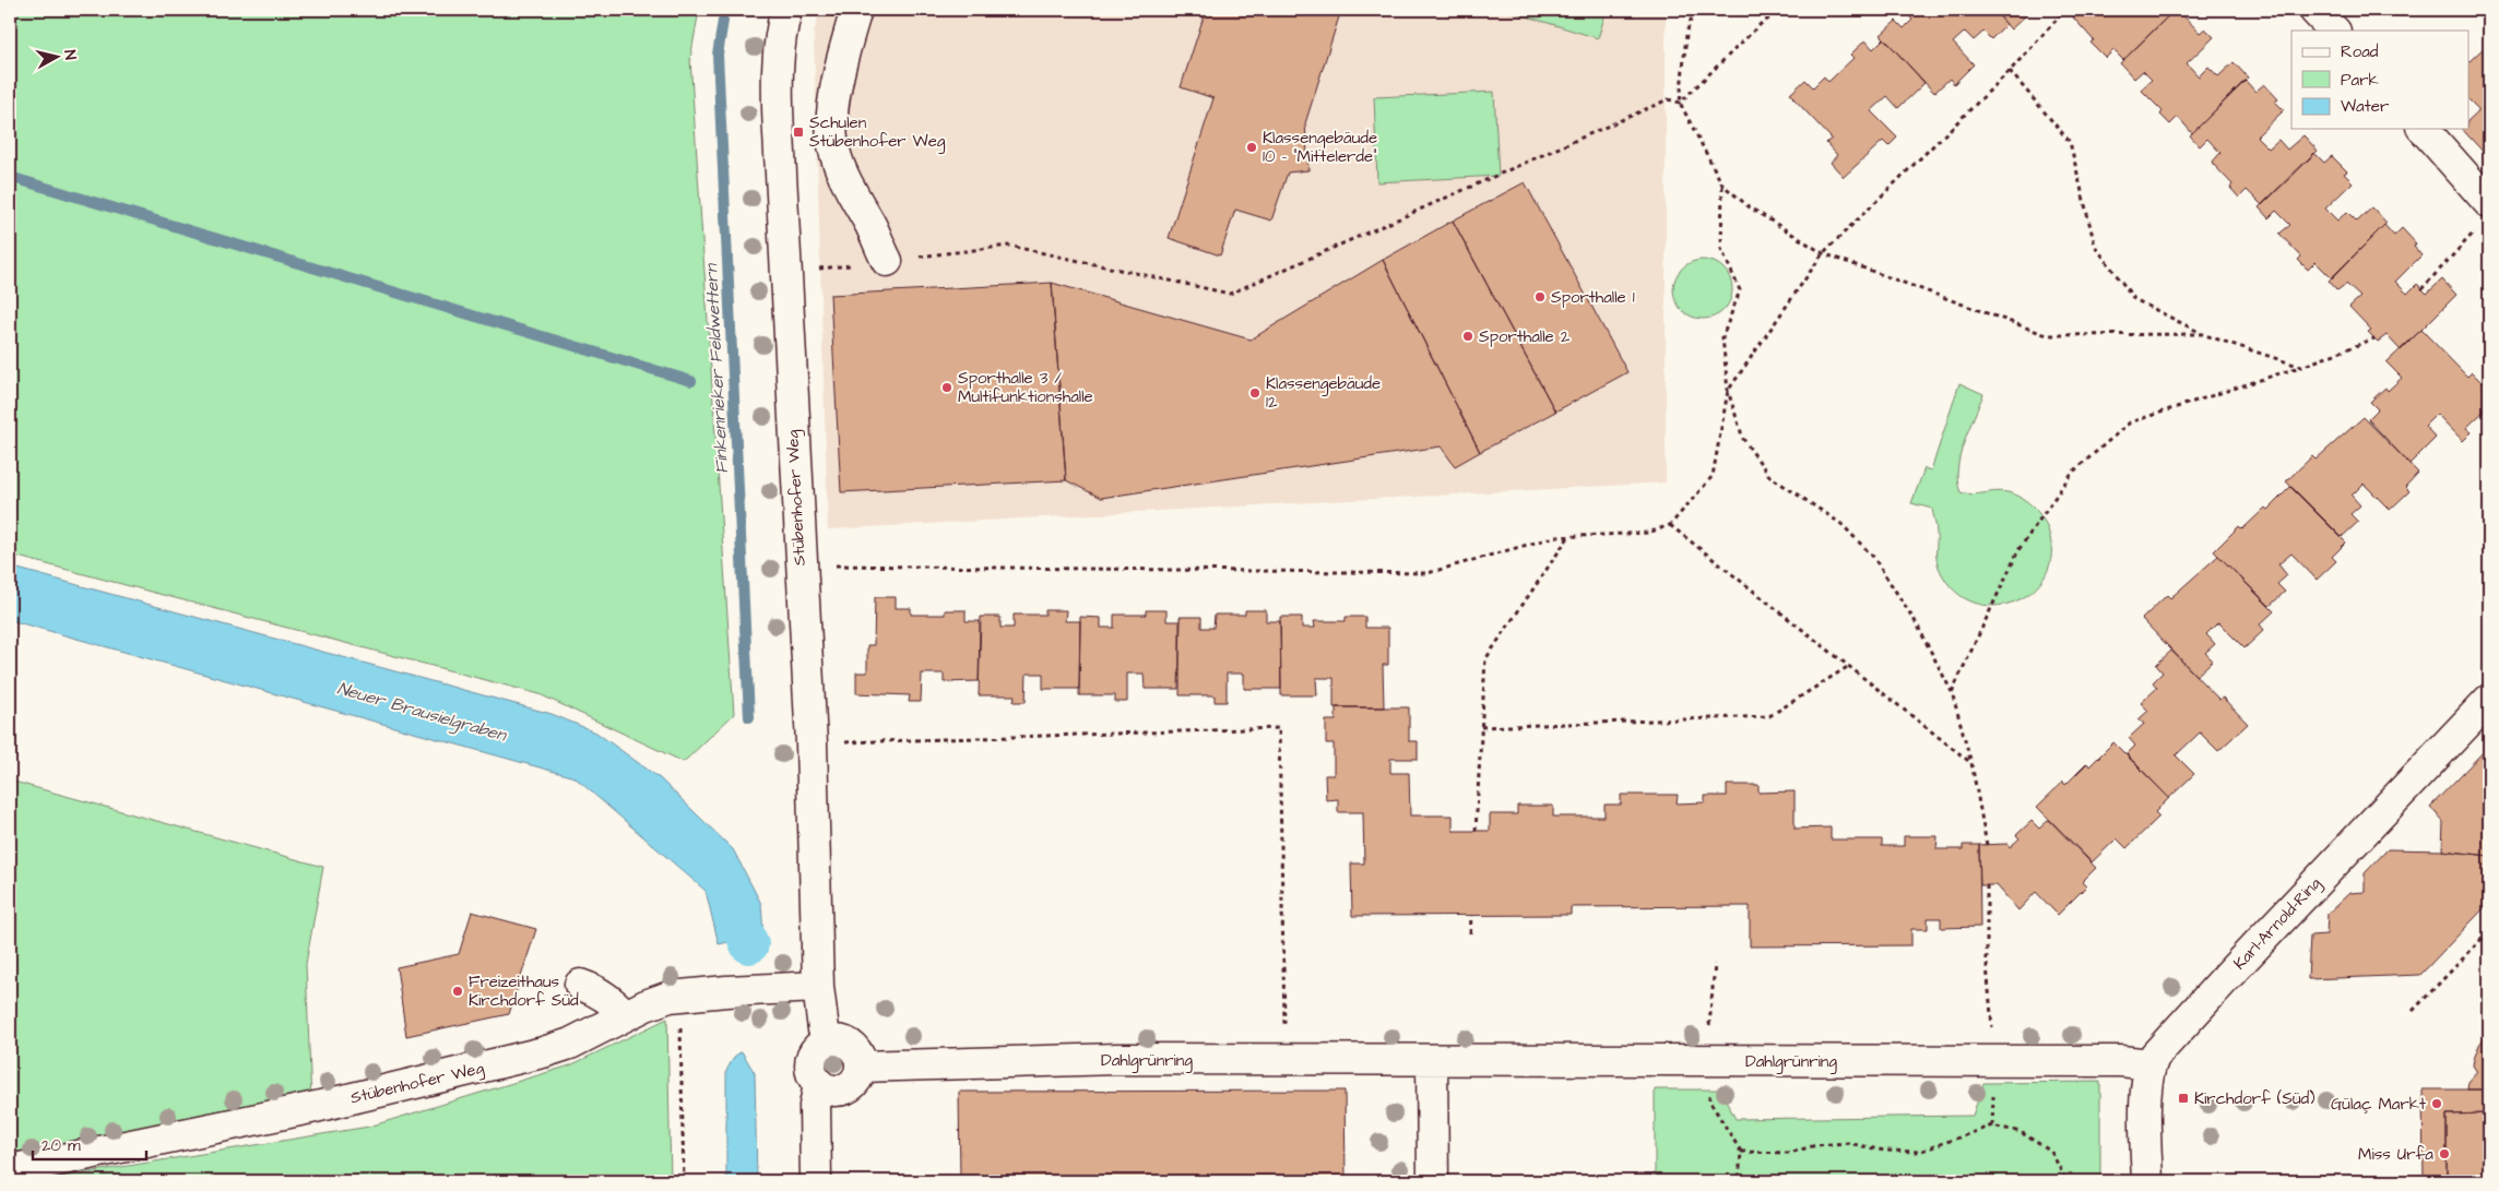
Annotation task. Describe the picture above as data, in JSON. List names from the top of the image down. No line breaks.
{"streets":{"street":["Stübenhofer Weg","Karl-Arnold-Ring","Dahlgrünring"]},"crossings":[["Stübenhofer Weg","Dahlgrünring"],["Karl-Arnold-Ring","Dahlgrünring"]],"water":["Finkenrieker Feldwettern","Neuer Brausielgraben"],"places":{"transit":["Schulen Stübenhofer Weg","Kirchdorf (Süd)"],"other":["Klassengebäude 10 - \"Mittelerde\"","Sporthalle 1","Sporthalle 2","Sporthalle 3 / Multifunktionshalle","Klassengebäude 12","Freizeithaus Kirchdorf Süd","Gülaç Markt","Miss Urfa"]},"legend":["Road","Park","Water"],"scale_bar":"20 m","north":"right"}
